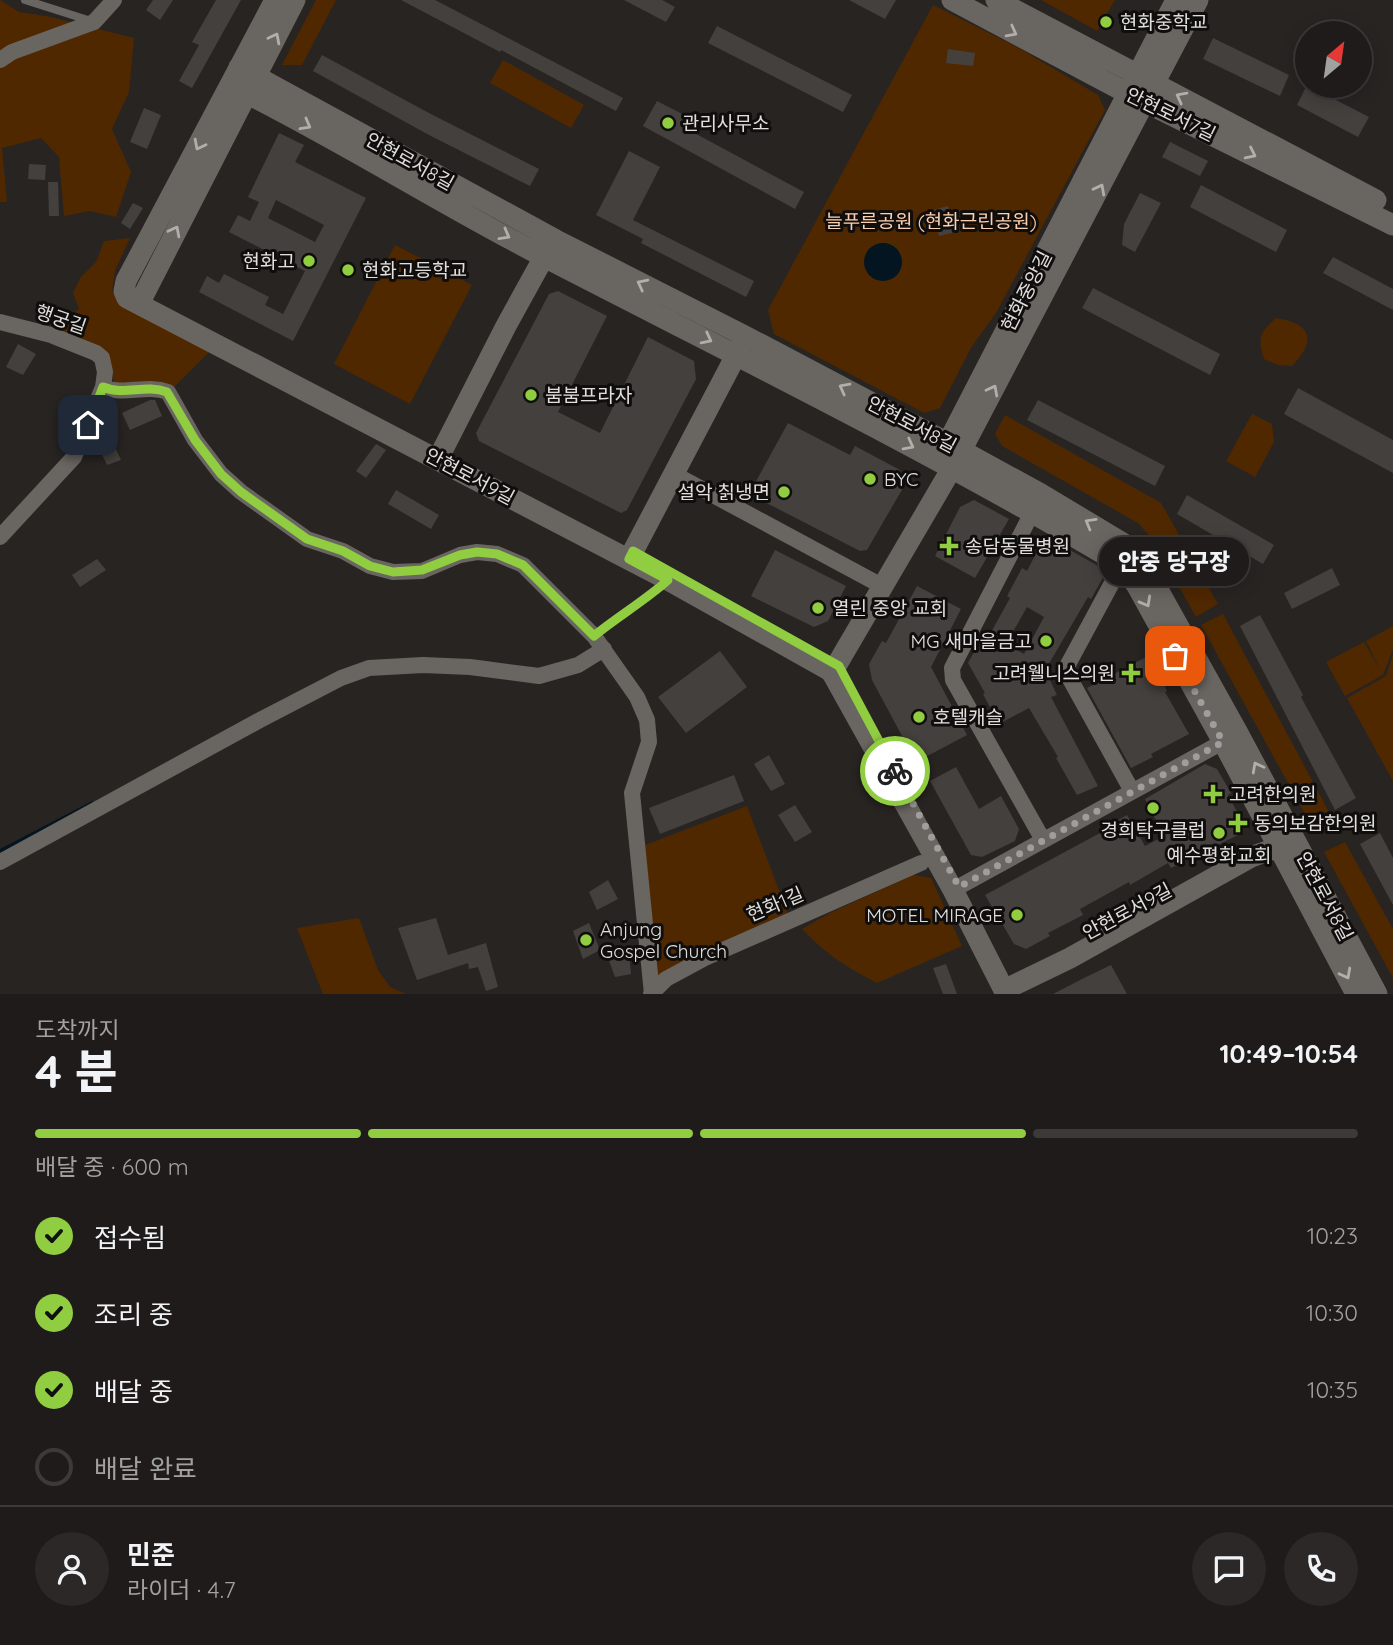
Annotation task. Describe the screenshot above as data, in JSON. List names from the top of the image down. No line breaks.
{"streets":{"street":["안현로서7길","안현로서8길","현화중앙길","행궁길","안현로서9길","현화1길"]},"crossings":[["안현로서7길","현화중앙길"],["안현로서8길","현화중앙길"],["안현로서8길","안현로서9길"],["현화중앙길","안현로서9길"]],"parks":["늘푸른공원 (현화근린공원)"],"places":{"other":["현화중학교","관리사무소","현화고","현화고등학교","붐붐프라자","BYC","설악 칡냉면","열린 중앙 교회","MG 새마을금고","안중 당구장","호텔캐슬","경희탁구클럽","예수평화교회","MOTEL MIRAGE","Anjung Gospel Church"],"health":["송담동물병원","고려웰니스의원","고려한의원","동의보감한의원"]},"north":"top right","page":{"bubble":"안중 당구장","heading":["4 분","도착까지","10:49–10:54"],"panel":["민준","라이더 · 4.7"],"bar":"배달 중 · 600 m","list":[["접수됨","10:23"],["조리 중","10:30"],["배달 중","10:35"],"배달 완료"]}}
